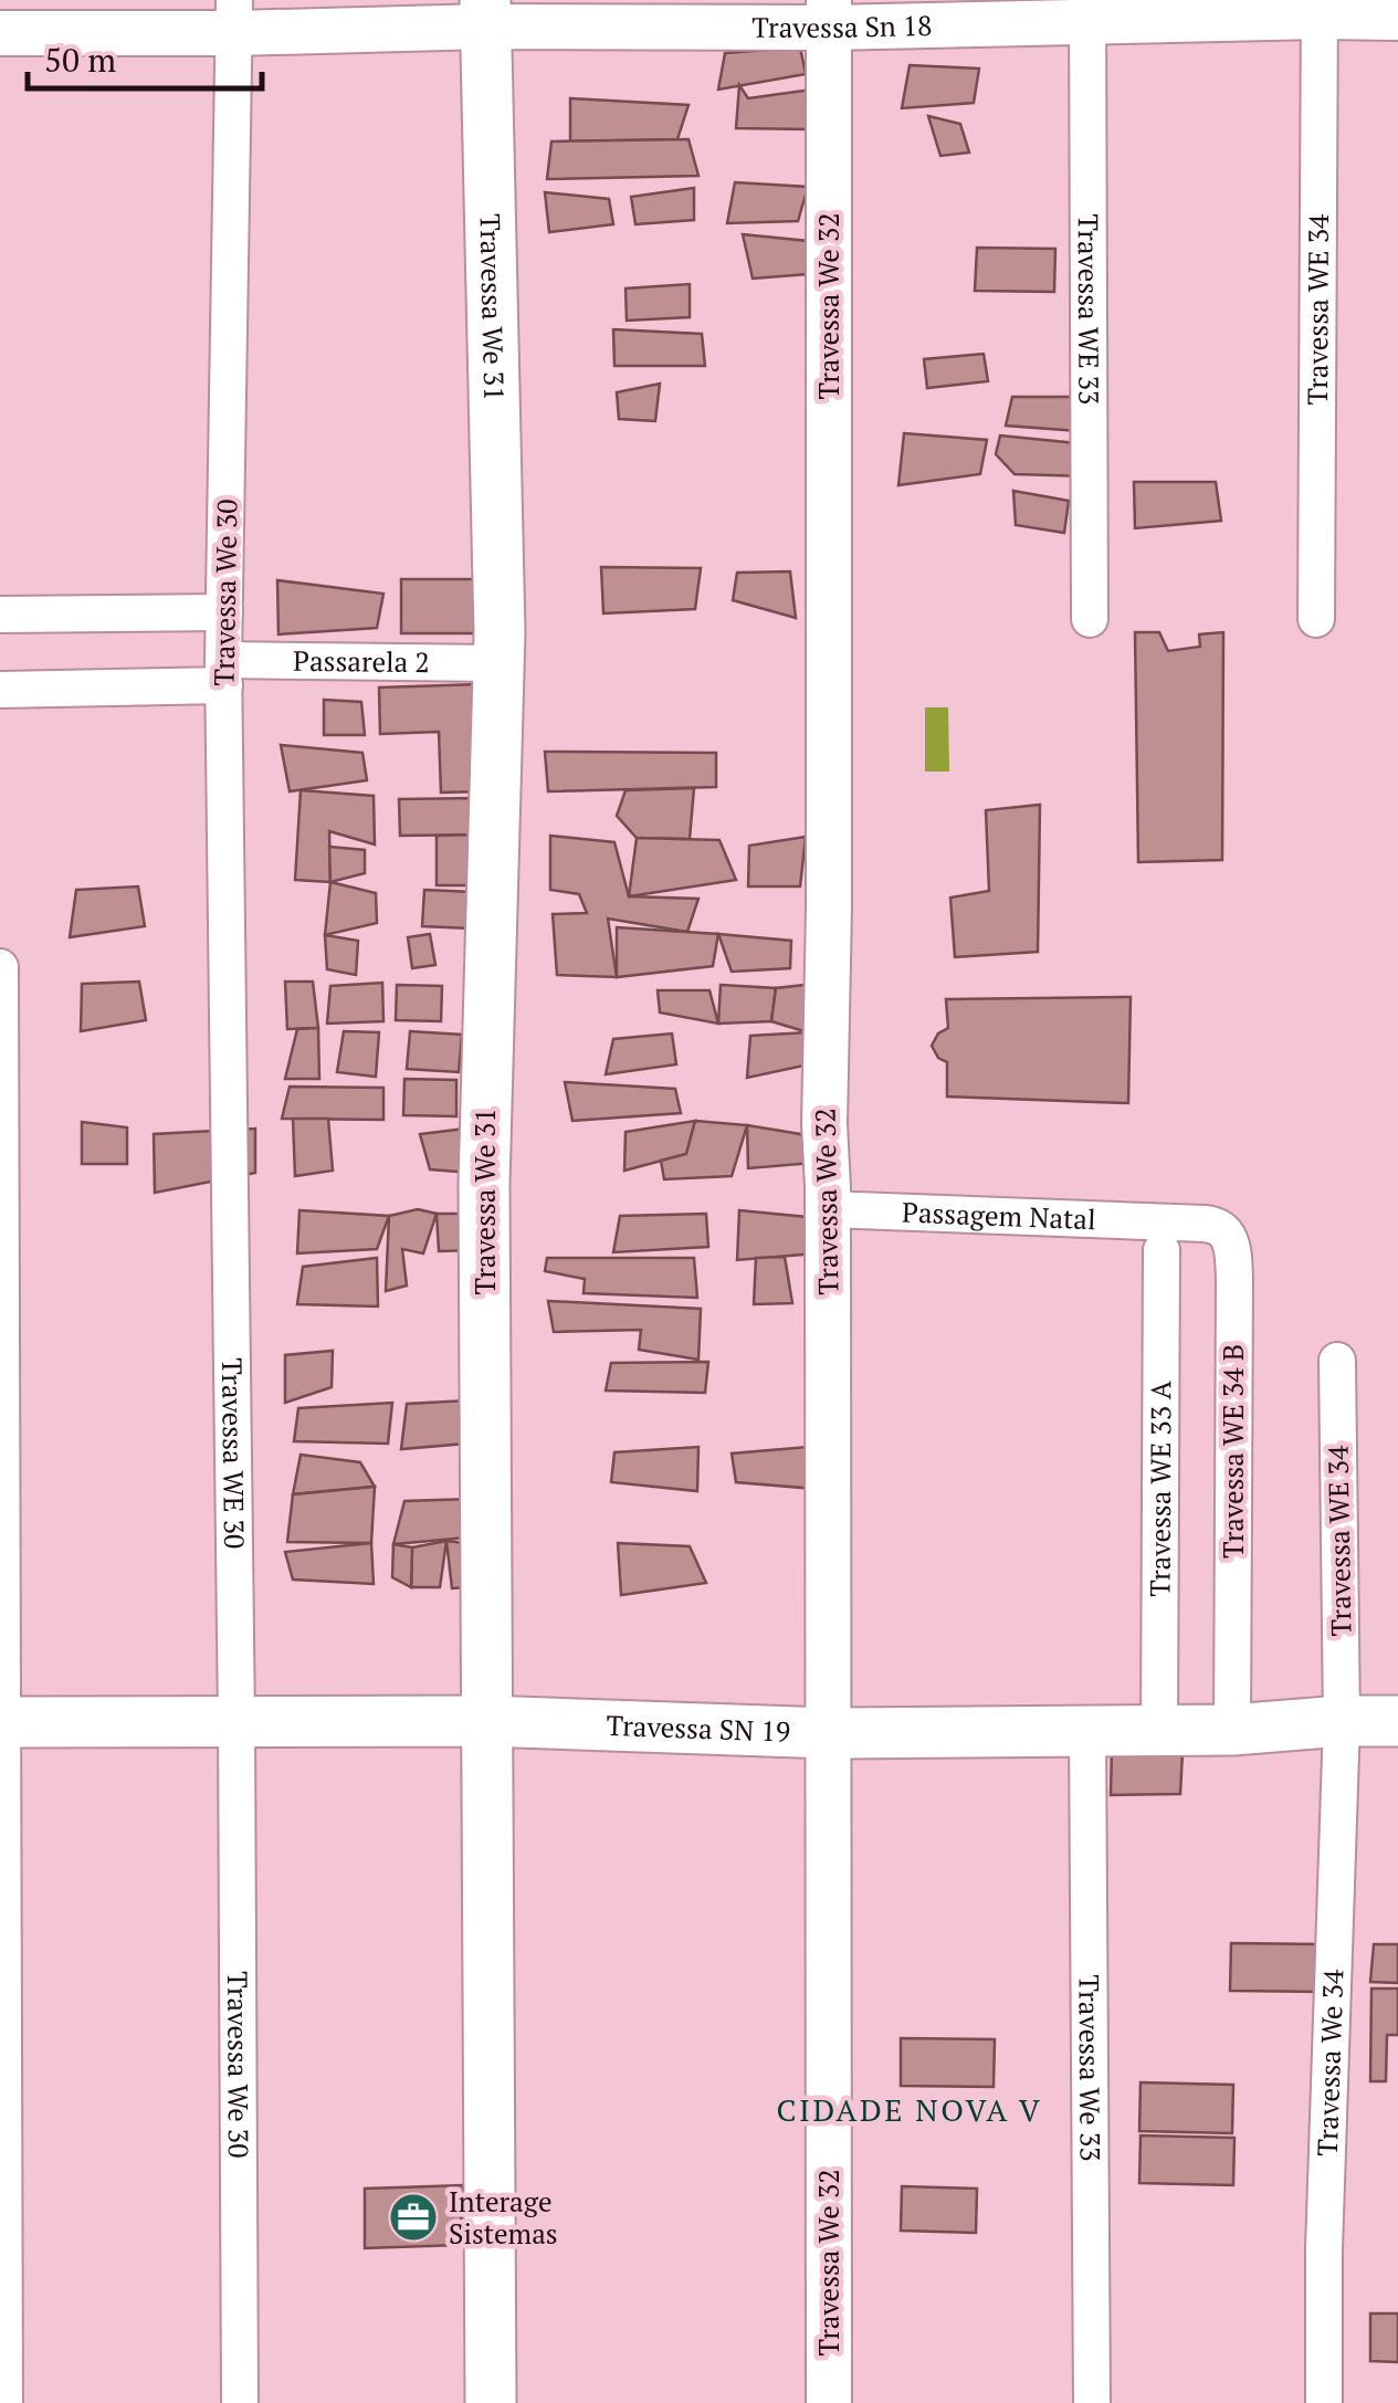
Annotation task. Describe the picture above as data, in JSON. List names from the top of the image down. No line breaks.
{"streets":{"main road":["Travessa We 31","Travessa SN 19"],"street":["Travessa Sn 18","Travessa We 32","Travessa WE 33","Travessa WE 34","Travessa We 30","Passarela 2","Passagem Natal","Travessa WE 34 B","Travessa WE 30","Travessa WE 33 A","Travessa We 34","Travessa We 33"]},"crossings":[["Travessa Sn 18","Travessa We 31"],["Travessa Sn 18","Travessa We 32"],["Travessa Sn 18","Travessa WE 33"],["Travessa Sn 18","Travessa WE 34"],["Travessa We 31","Passarela 2"],["Travessa We 31","Travessa SN 19"],["Travessa We 32","Passagem Natal"],["Travessa We 32","Travessa SN 19"],["Travessa WE 34","Travessa SN 19"],["Travessa WE 34","Travessa We 34"],["Travessa We 30","Passarela 2"],["Travessa We 30","Travessa WE 30"],["Travessa We 30","Travessa SN 19"],["Passagem Natal","Travessa WE 34 B"],["Passagem Natal","Travessa WE 33 A"],["Travessa WE 34 B","Travessa WE 33 A"],["Travessa WE 34 B","Travessa SN 19"],["Travessa WE 30","Travessa SN 19"],["Travessa WE 33 A","Travessa SN 19"],["Travessa SN 19","Travessa We 34"],["Travessa SN 19","Travessa We 33"]],"districts":["CIDADE NOVA V"],"places":{"office":["Interage Sistemas"]},"scale_bar":"50 m"}
